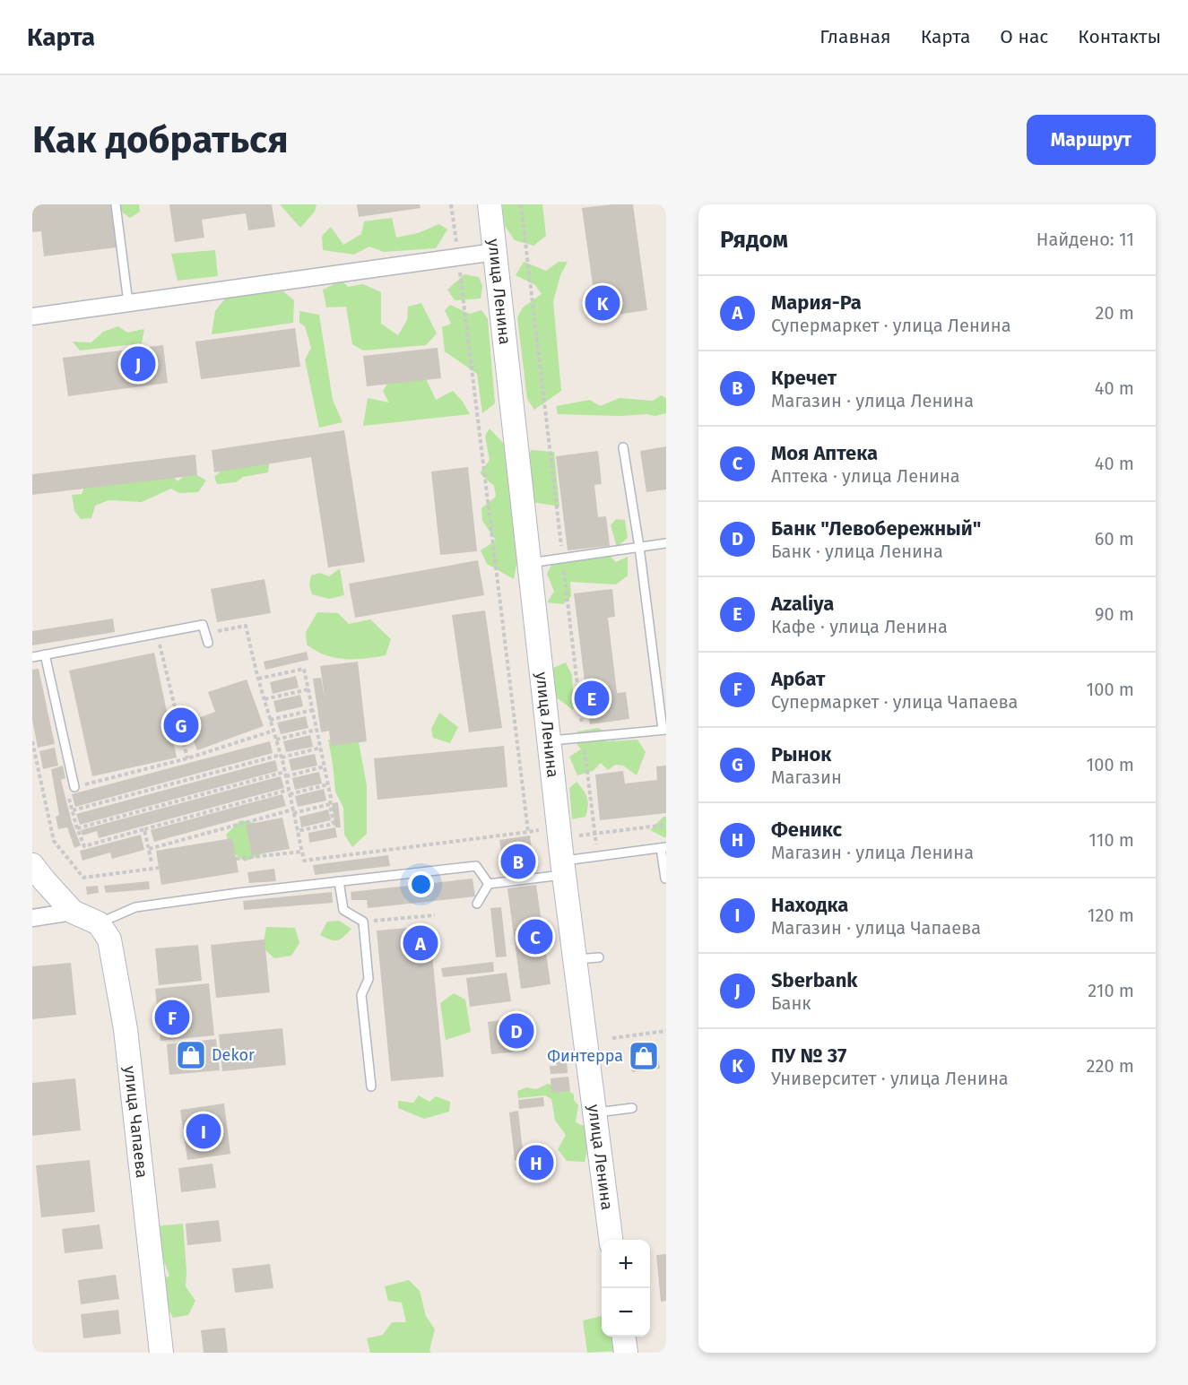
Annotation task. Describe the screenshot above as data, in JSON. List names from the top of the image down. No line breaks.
{"streets":{"main road":["улица Ленина","улица Чапаева"]},"places":{"shop":["Dekor","Финтерра"]},"page":{"header":"Карта","nav":["Главная","Карта","О нас","Контакты"],"buttons":"Маршрут","title":"Как добраться","heading":["Рядом","Найдено: 11"],"list":[{"mark":"A","name":"Мария-Ра","note":"Супермаркет · улица Ленина","value":"20 m"},{"mark":"B","name":"Кречет","note":"Магазин · улица Ленина","value":"40 m"},{"mark":"C","name":"Моя Аптека","note":"Аптека · улица Ленина","value":"40 m"},{"mark":"D","name":"Банк \"Левобережный\"","note":"Банк · улица Ленина","value":"60 m"},{"mark":"E","name":"Azaliya","note":"Кафе · улица Ленина","value":"90 m"},{"mark":"F","name":"Арбат","note":"Супермаркет · улица Чапаева","value":"100 m"},{"mark":"G","name":"Рынок","note":"Магазин","value":"100 m"},{"mark":"H","name":"Феникс","note":"Магазин · улица Ленина","value":"110 m"},{"mark":"I","name":"Находка","note":"Магазин · улица Чапаева","value":"120 m"},{"mark":"J","name":"Sberbank","note":"Банк","value":"210 m"},{"mark":"K","name":"ПУ № 37","note":"Университет · улица Ленина","value":"220 m"}],"pins":["K","J","E","G","B","C","A","F","D","I","H"],"map_buttons":["+","−"]}}
